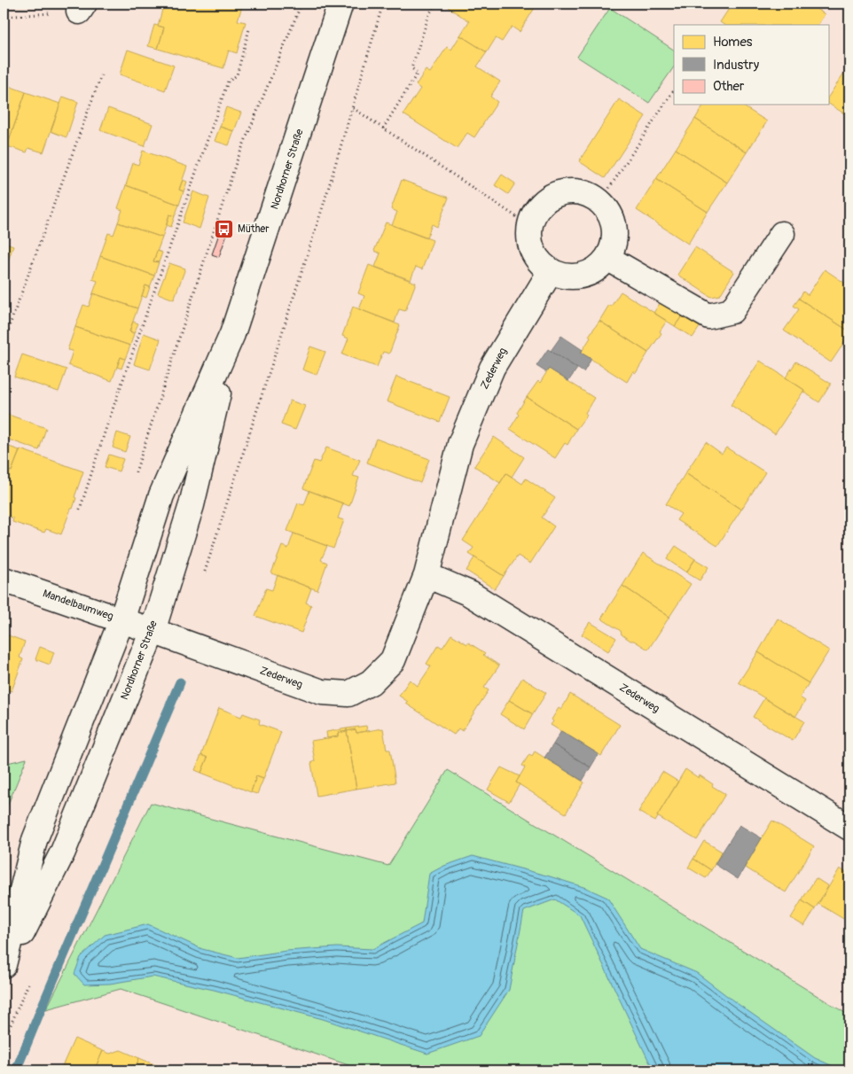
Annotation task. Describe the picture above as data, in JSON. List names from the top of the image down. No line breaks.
{"streets":{"street":["Nordhorner Straße","Zederweg","Mandelbaumweg"]},"crossings":[["Nordhorner Straße","Zederweg"],["Nordhorner Straße","Mandelbaumweg"],["Zederweg","Mandelbaumweg"]],"places":{"bus stop":["Müther"]},"legend":["Homes","Industry","Other"]}
